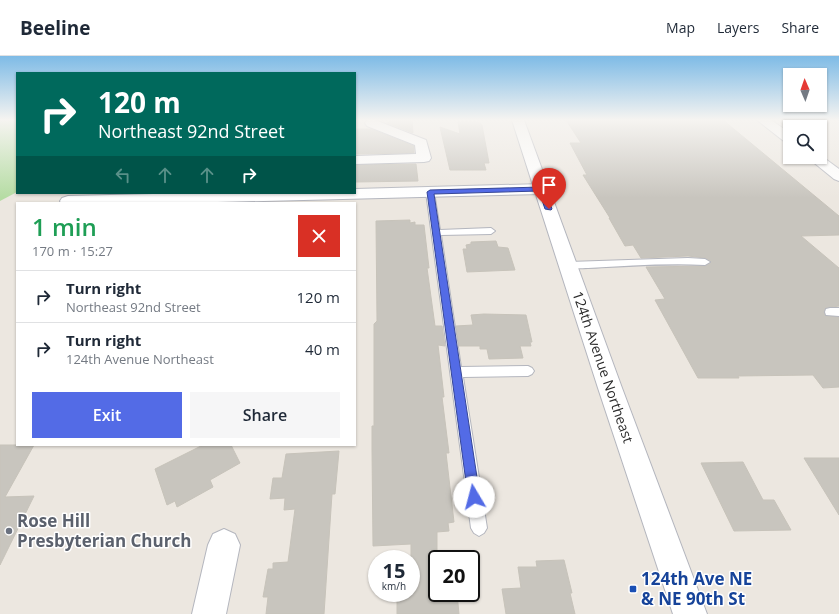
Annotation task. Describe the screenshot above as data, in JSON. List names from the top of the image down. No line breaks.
{"streets":{"street":["124th Avenue Northeast"]},"places":{"other":["Rose Hill Presbyterian Church"],"transit":["124th Ave NE & NE 90th St"]},"north":"top","page":{"header":"Beeline","nav":["Map","Layers","Share"],"turn":["120 m","Northeast 92nd Street"],"heading":["1 min","170 m · 15:27"],"list":[{"name":"Turn right","note":"Northeast 92nd Street","value":"120 m"},{"name":"Turn right","note":"124th Avenue Northeast","value":"40 m"}],"buttons":["Exit","Share"],"speed":"15 km/h","limit":"20"}}
